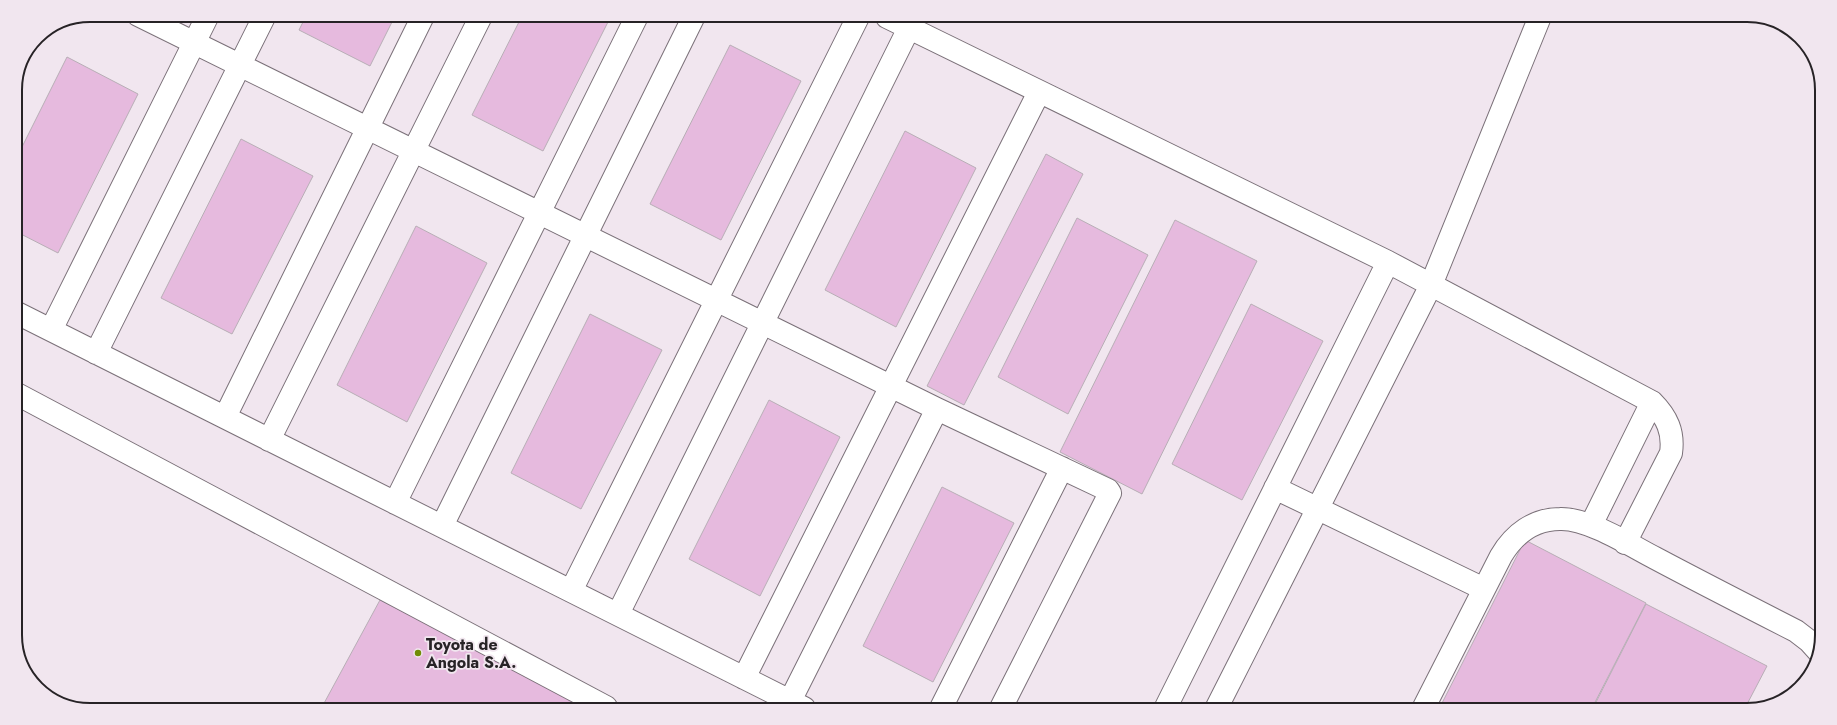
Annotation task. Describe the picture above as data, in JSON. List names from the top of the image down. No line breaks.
{"places":["Toyota de Angola S.A."]}
